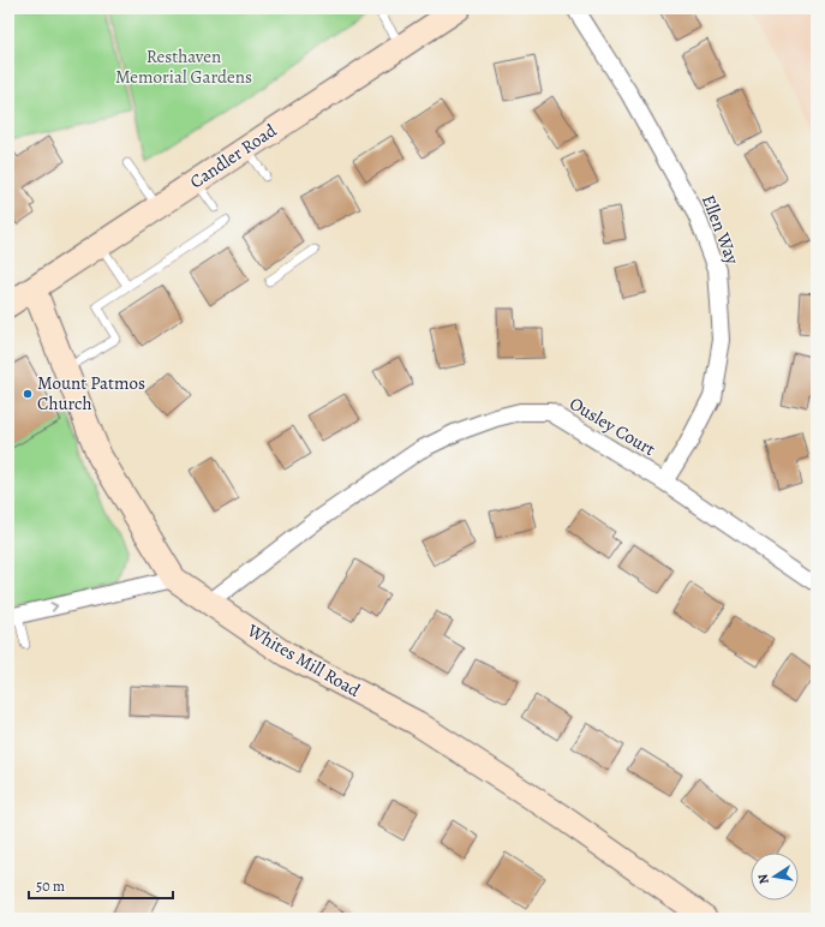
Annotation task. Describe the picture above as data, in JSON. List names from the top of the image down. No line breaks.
{"streets":{"street":["Candler Road","Ellen Way","Ousley Court","Whites Mill Road"]},"crossings":[["Candler Road","Whites Mill Road"],["Ellen Way","Ousley Court"],["Ousley Court","Whites Mill Road"]],"parks":["Resthaven Memorial Gardens"],"places":["Mount Patmos Church"],"scale_bar":"50 m","north":"left"}
